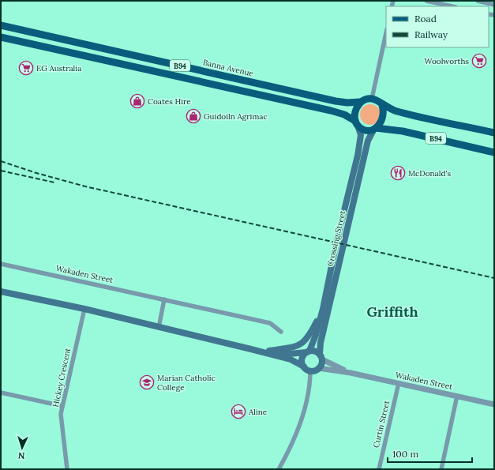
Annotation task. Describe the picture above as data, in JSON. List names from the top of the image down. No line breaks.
{"streets":{"main road":["B94","Banna Avenue","Crossing Street"],"street":["Wakaden Street","Hickey Crescent","Curtin Street"]},"crossings":[["B94","Banna Avenue"],["B94","Crossing Street"],["Banna Avenue","Crossing Street"],["Crossing Street","Wakaden Street"],["Wakaden Street","Curtin Street"]],"districts":["Griffith"],"places":{"supermarket":["Woolworths","EG Australia"],"shop":["Coates Hire","Guidoiln Agrimac"],"restaurant":["McDonald's"],"school or university":["Marian Catholic College"],"hotel":["Aline"]},"legend":["Road","Railway"],"scale_bar":"100 m","north":"bottom"}
